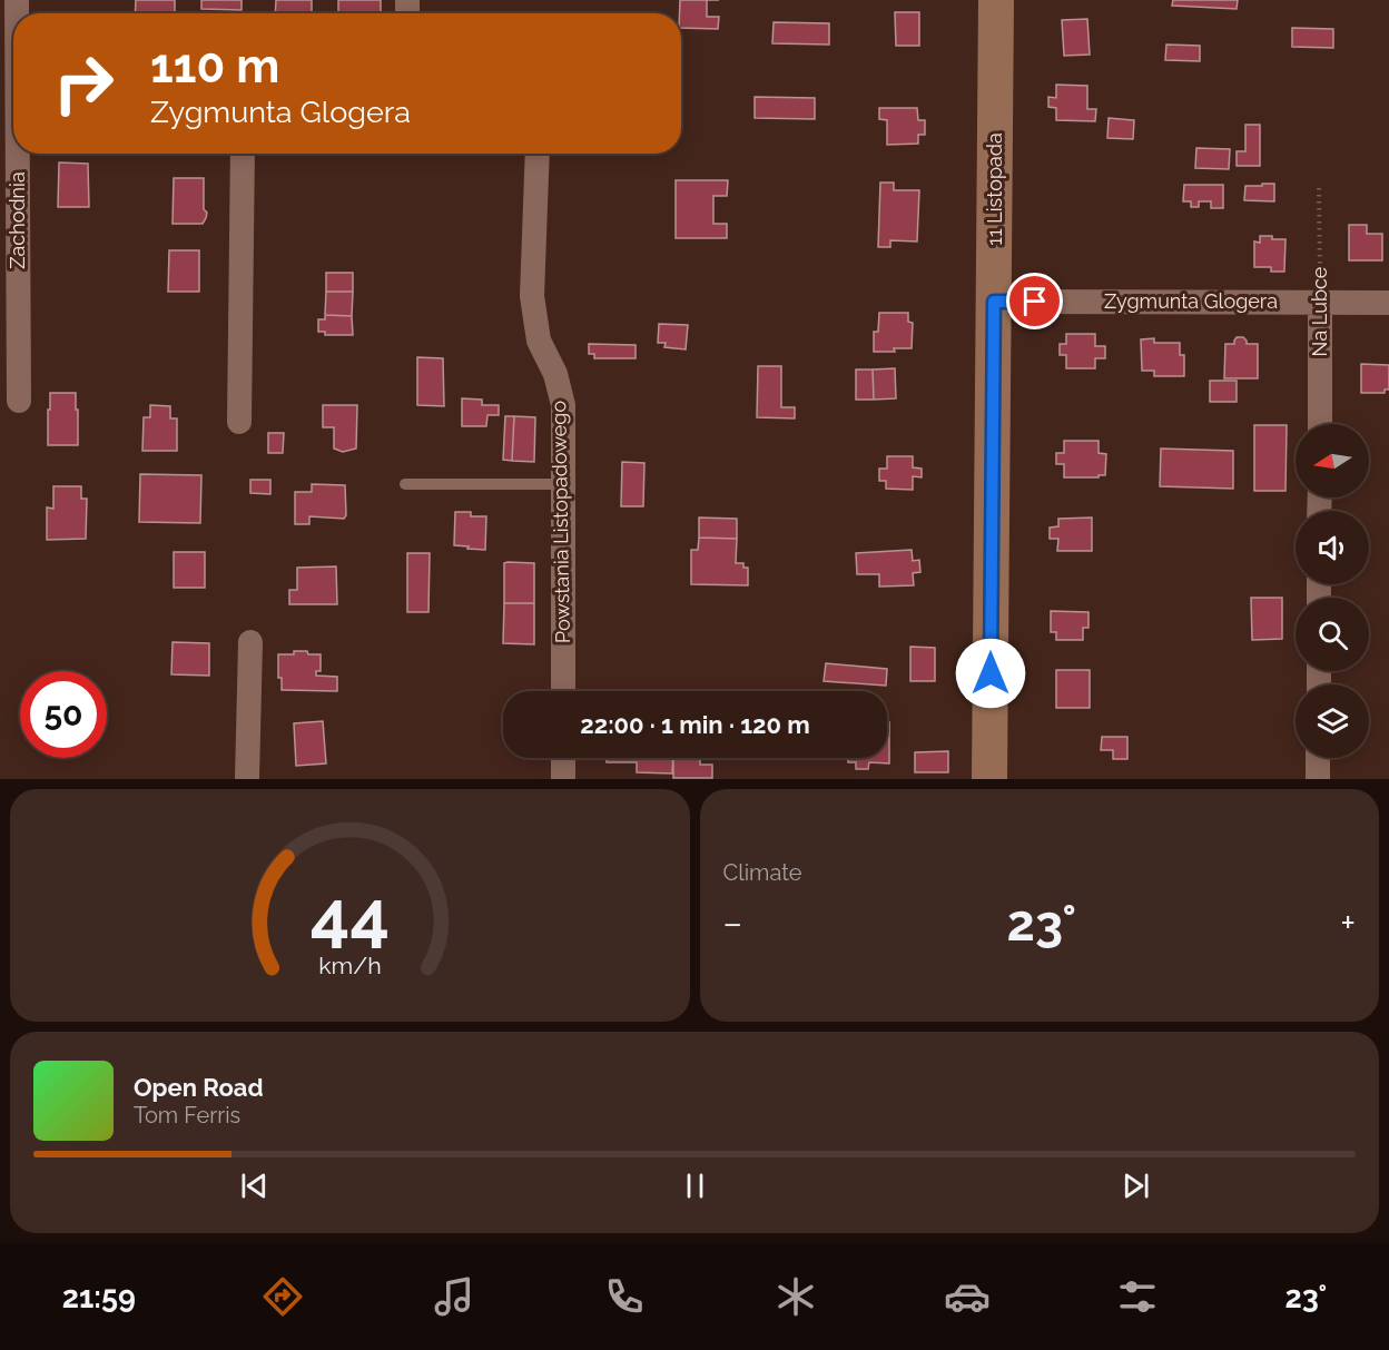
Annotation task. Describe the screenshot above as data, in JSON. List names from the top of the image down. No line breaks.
{"streets":{"main road":["11 Listopada"],"street":["Zachodnia","Zygmunta Glogera","Na Lubce","Powstania Listopadowego"]},"crossings":[["11 Listopada","Zygmunta Glogera"],["Zygmunta Glogera","Na Lubce"]],"north":"left","page":{"turn":["110 m","Zygmunta Glogera"],"limit":"50","trip":"22:00 · 1 min · 120 m","tile":"Climate","heat":["−","23°","+"],"song":["Open Road","Tom Ferris"],"tabs":["21:59","23°"],"gauge":["44","km/h"]}}
